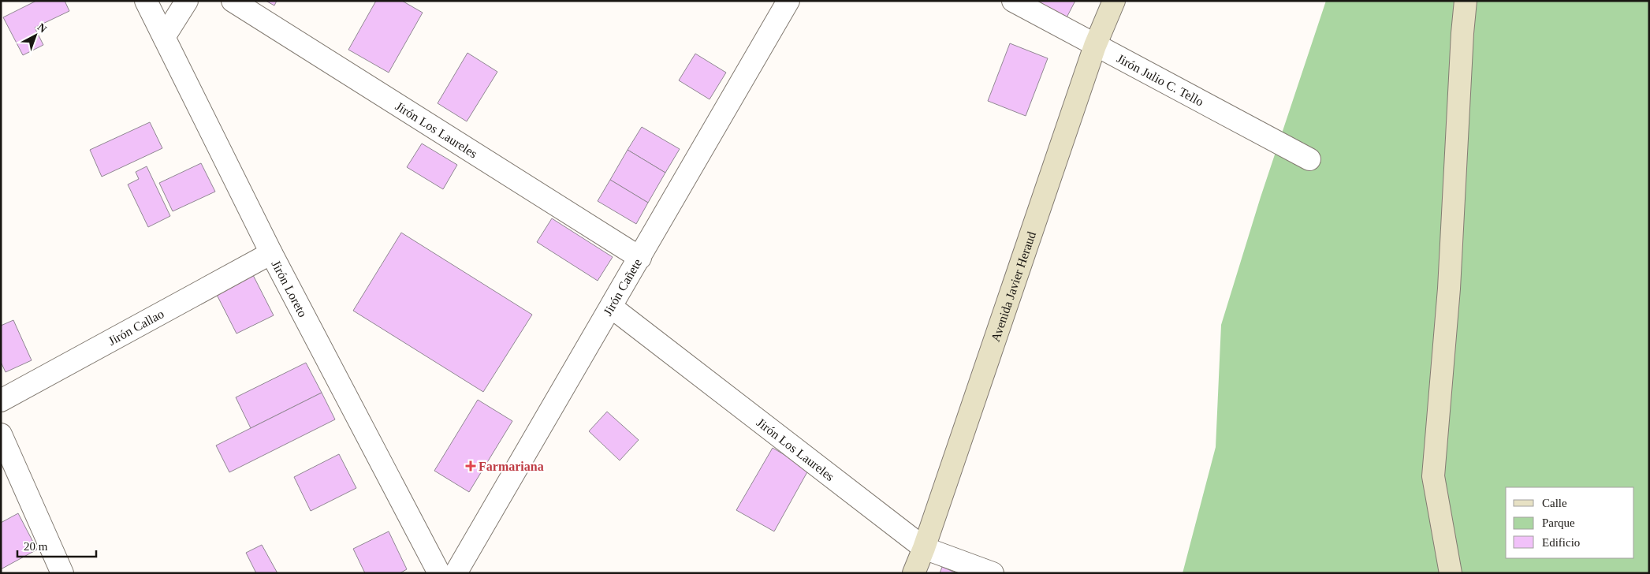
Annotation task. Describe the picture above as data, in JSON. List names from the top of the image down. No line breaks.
{"streets":{"main road":["Avenida Javier Heraud"],"street":["Jirón Julio C. Tello","Jirón Los Laureles","Jirón Cañete","Jirón Loreto","Jirón Callao"]},"crossings":[["Jirón Julio C. Tello","Avenida Javier Heraud"],["Jirón Los Laureles","Jirón Cañete"],["Jirón Los Laureles","Avenida Javier Heraud"],["Jirón Loreto","Jirón Callao"]],"places":{"health":["Farmariana"]},"legend":["Calle","Parque","Edificio"],"scale_bar":"20 m","north":"top right"}
